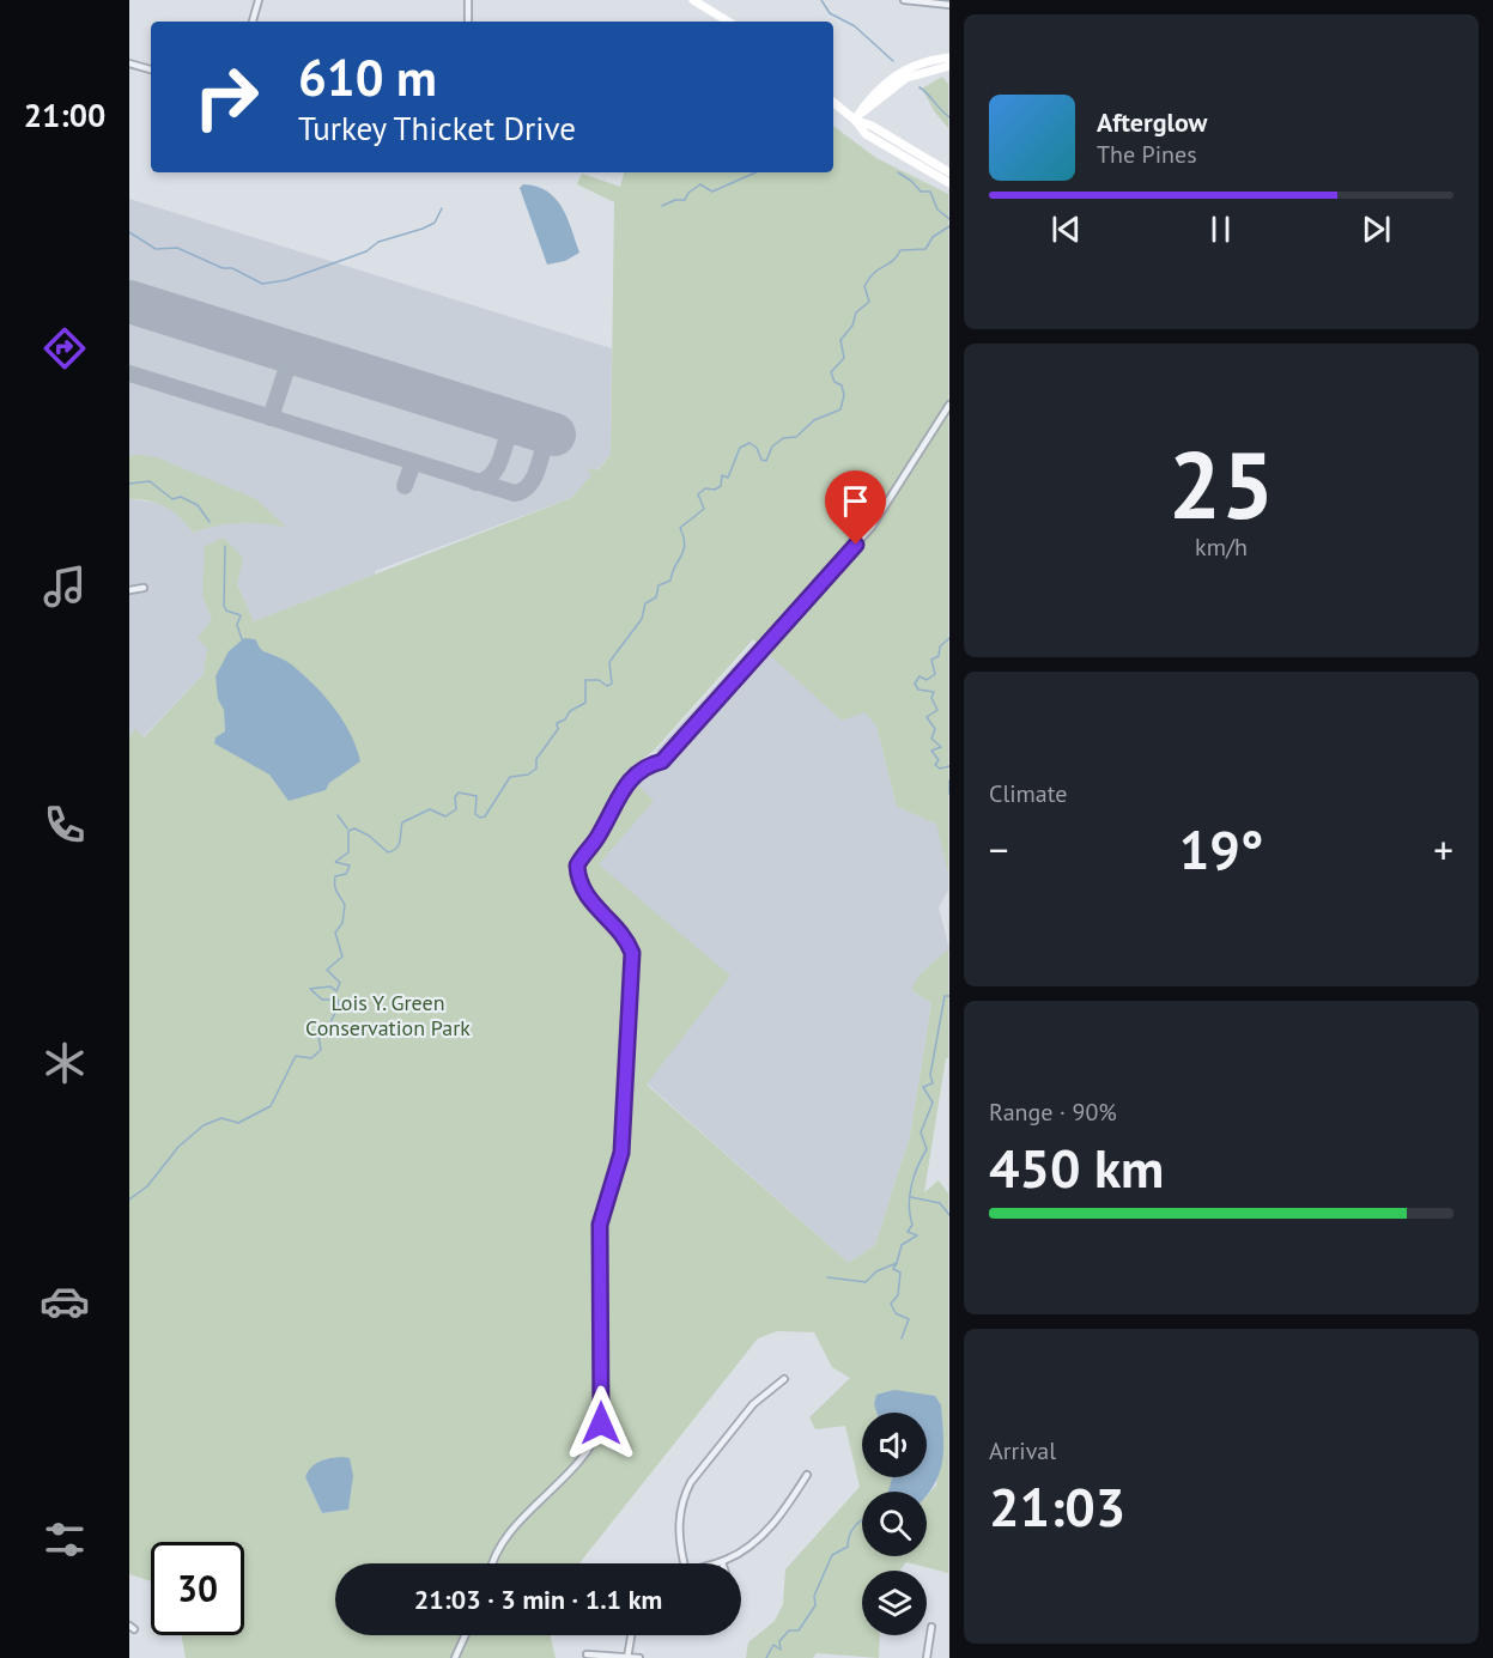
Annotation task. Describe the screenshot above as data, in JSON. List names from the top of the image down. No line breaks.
{"parks":["Lois Y. Green Conservation Park"],"page":{"tabs":"21:00","turn":["610 m","Turkey Thicket Drive"],"song":["Afterglow","The Pines"],"tile":[["25","km/h"],"Climate",["Range · 90%","450 km"],["Arrival","21:03"]],"heat":["−","19°","+"],"limit":"30","trip":"21:03 · 3 min · 1.1 km"}}
